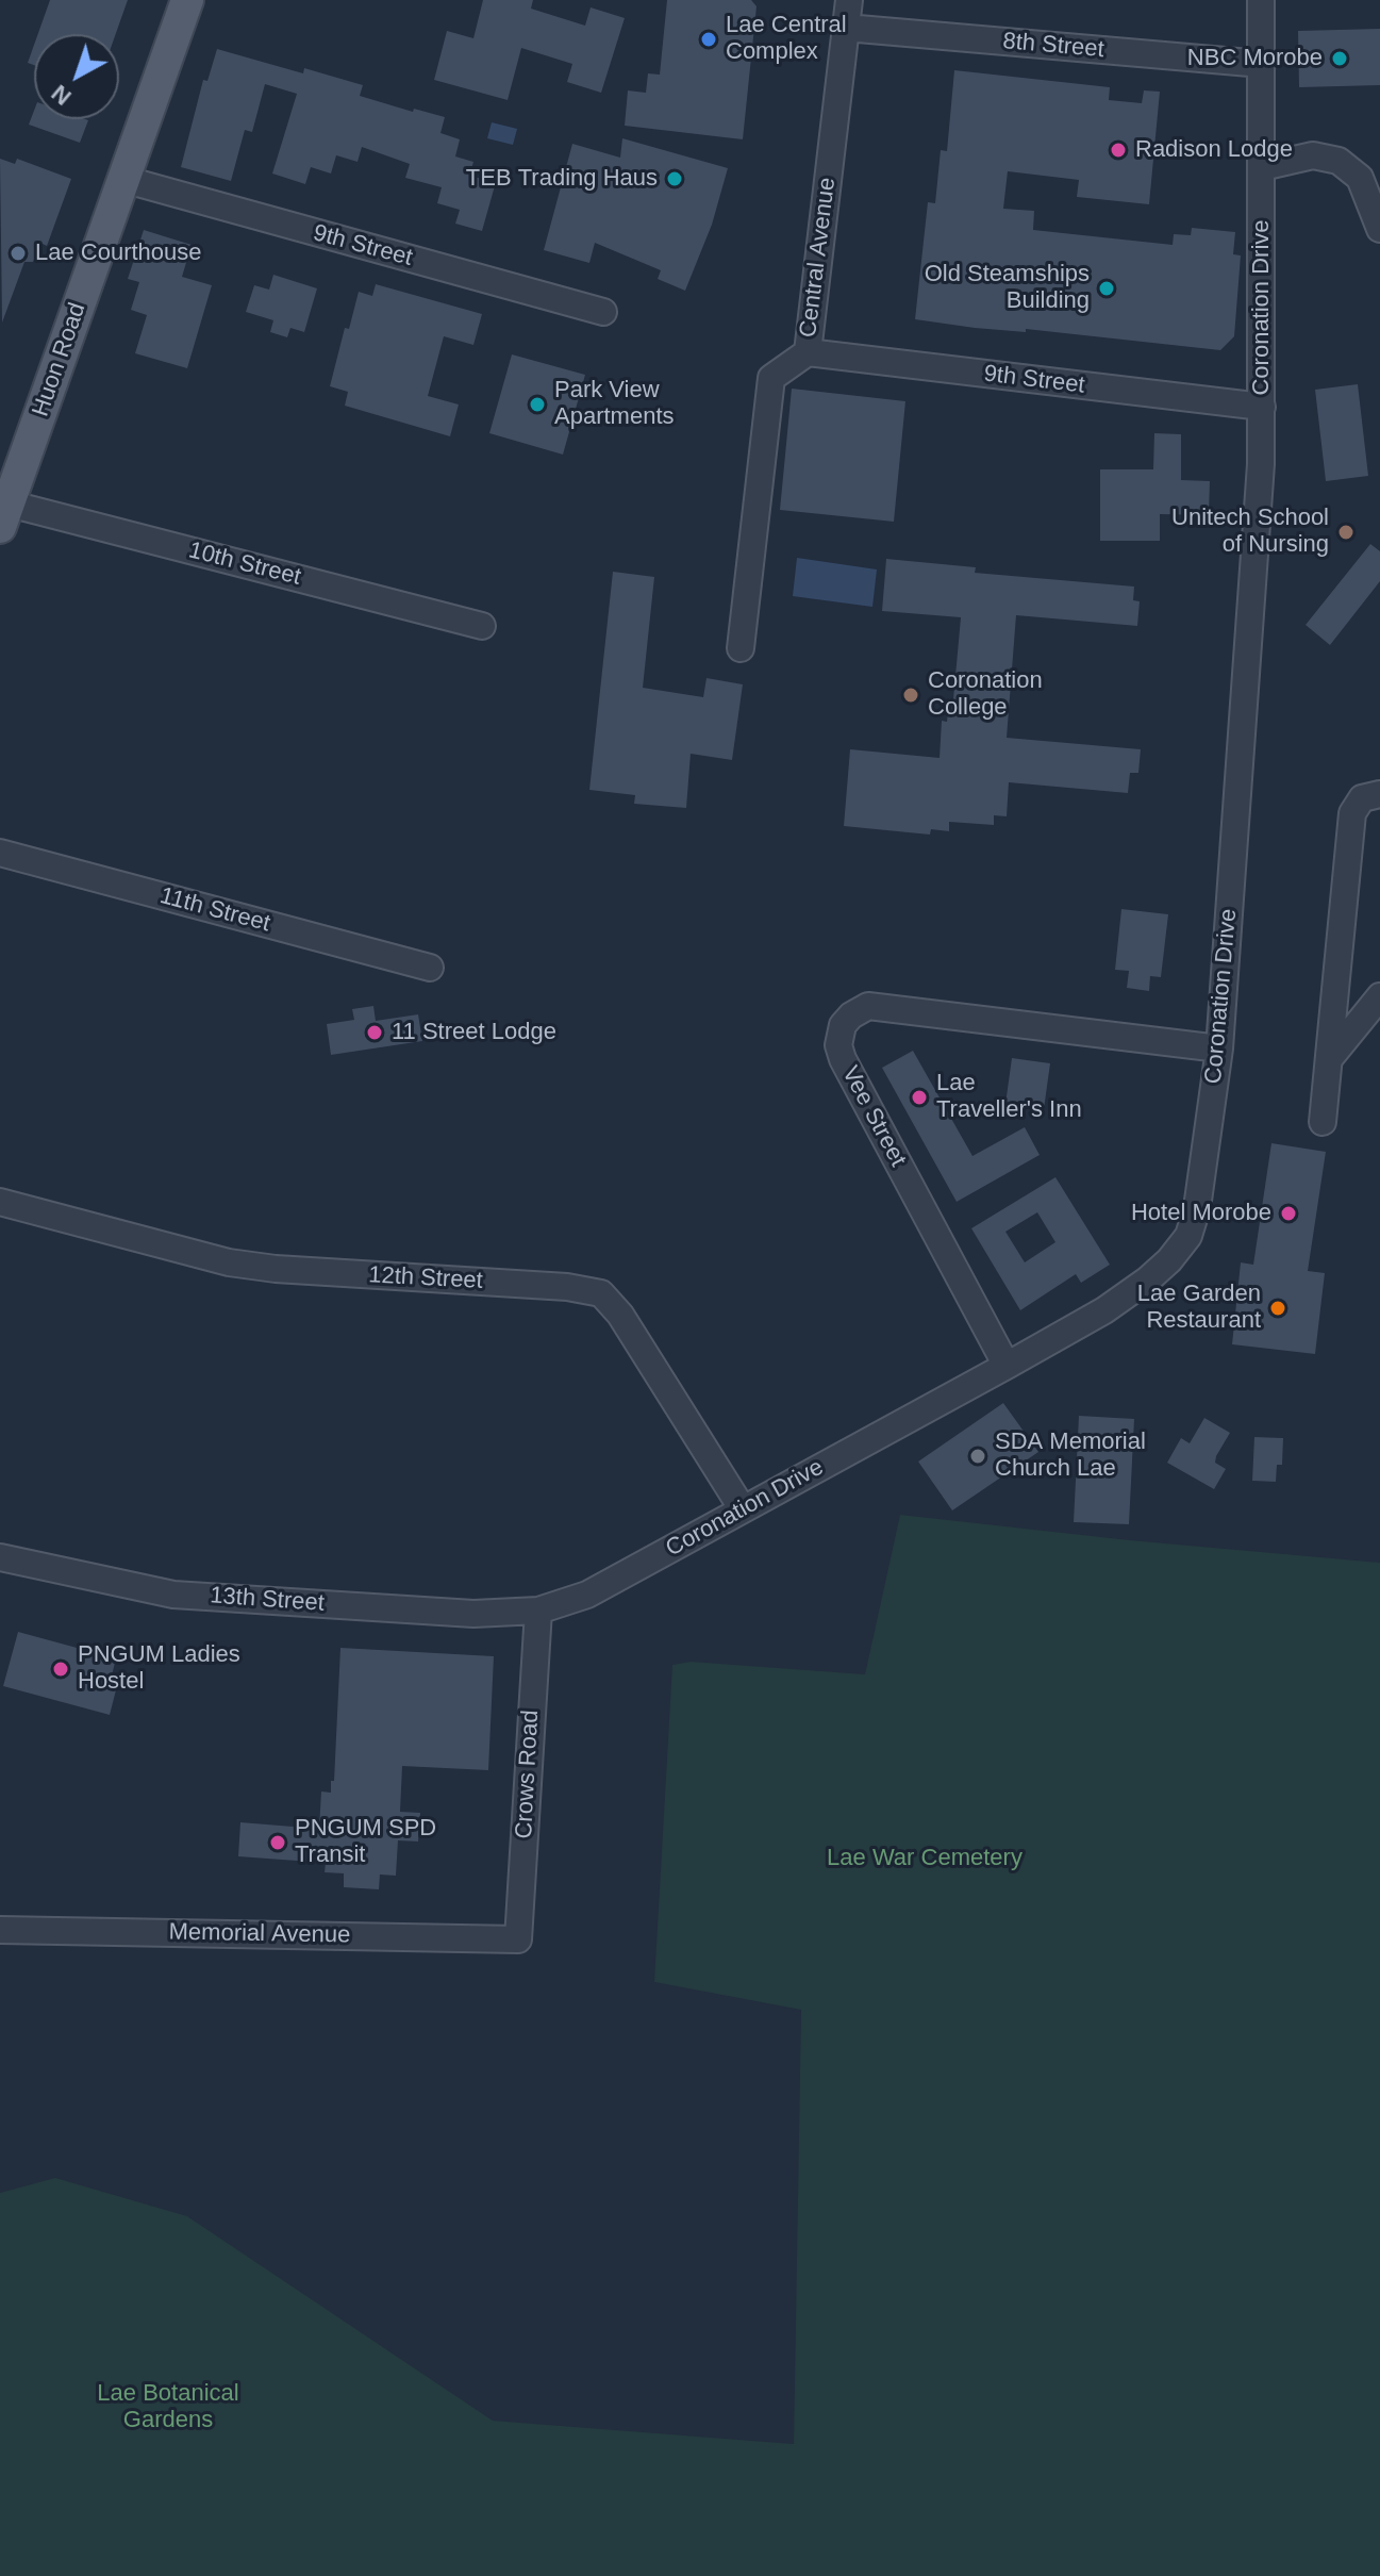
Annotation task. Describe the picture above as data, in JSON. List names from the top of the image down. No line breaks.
{"streets":{"main road":["Huon Road"],"street":["8th Street","9th Street","Central Avenue","Coronation Drive","10th Street","11th Street","Vee Street","12th Street","13th Street","Crows Road","Memorial Avenue"]},"crossings":[["8th Street","Central Avenue"],["8th Street","Coronation Drive"],["9th Street","Central Avenue"],["9th Street","Coronation Drive"],["9th Street","Huon Road"],["Coronation Drive","Vee Street"],["Coronation Drive","12th Street"],["Coronation Drive","13th Street"],["Coronation Drive","Crows Road"],["Huon Road","10th Street"],["13th Street","Crows Road"],["Crows Road","Memorial Avenue"]],"parks":["Lae War Cemetery","Lae Botanical Gardens"],"places":["Lae Central Complex","NBC Morobe","Radison Lodge","TEB Trading Haus","Lae Courthouse","Old Steamships Building","Park View Apartments","Unitech School of Nursing","Coronation College","11 Street Lodge","Lae Traveller's Inn","Hotel Morobe","Lae Garden Restaurant","SDA Memorial Church Lae","PNGUM Ladies Hostel","PNGUM SPD Transit"],"north":"bottom left"}
